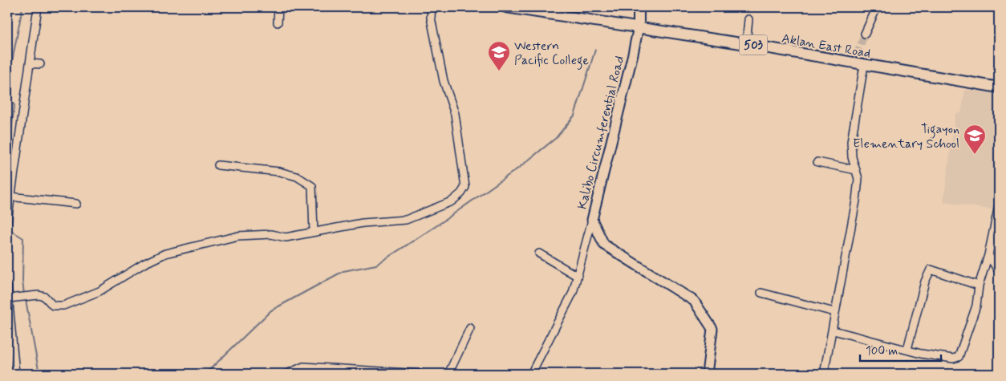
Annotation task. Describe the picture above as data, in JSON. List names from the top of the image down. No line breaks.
{"streets":{"main road":["503","Aklan East Road","Kalibo Circumferential Road"]},"crossings":[["Aklan East Road","Kalibo Circumferential Road"]],"places":{"school or university":["Western Pacific College","Tigayon Elementary School"]},"scale_bar":"100 m"}
